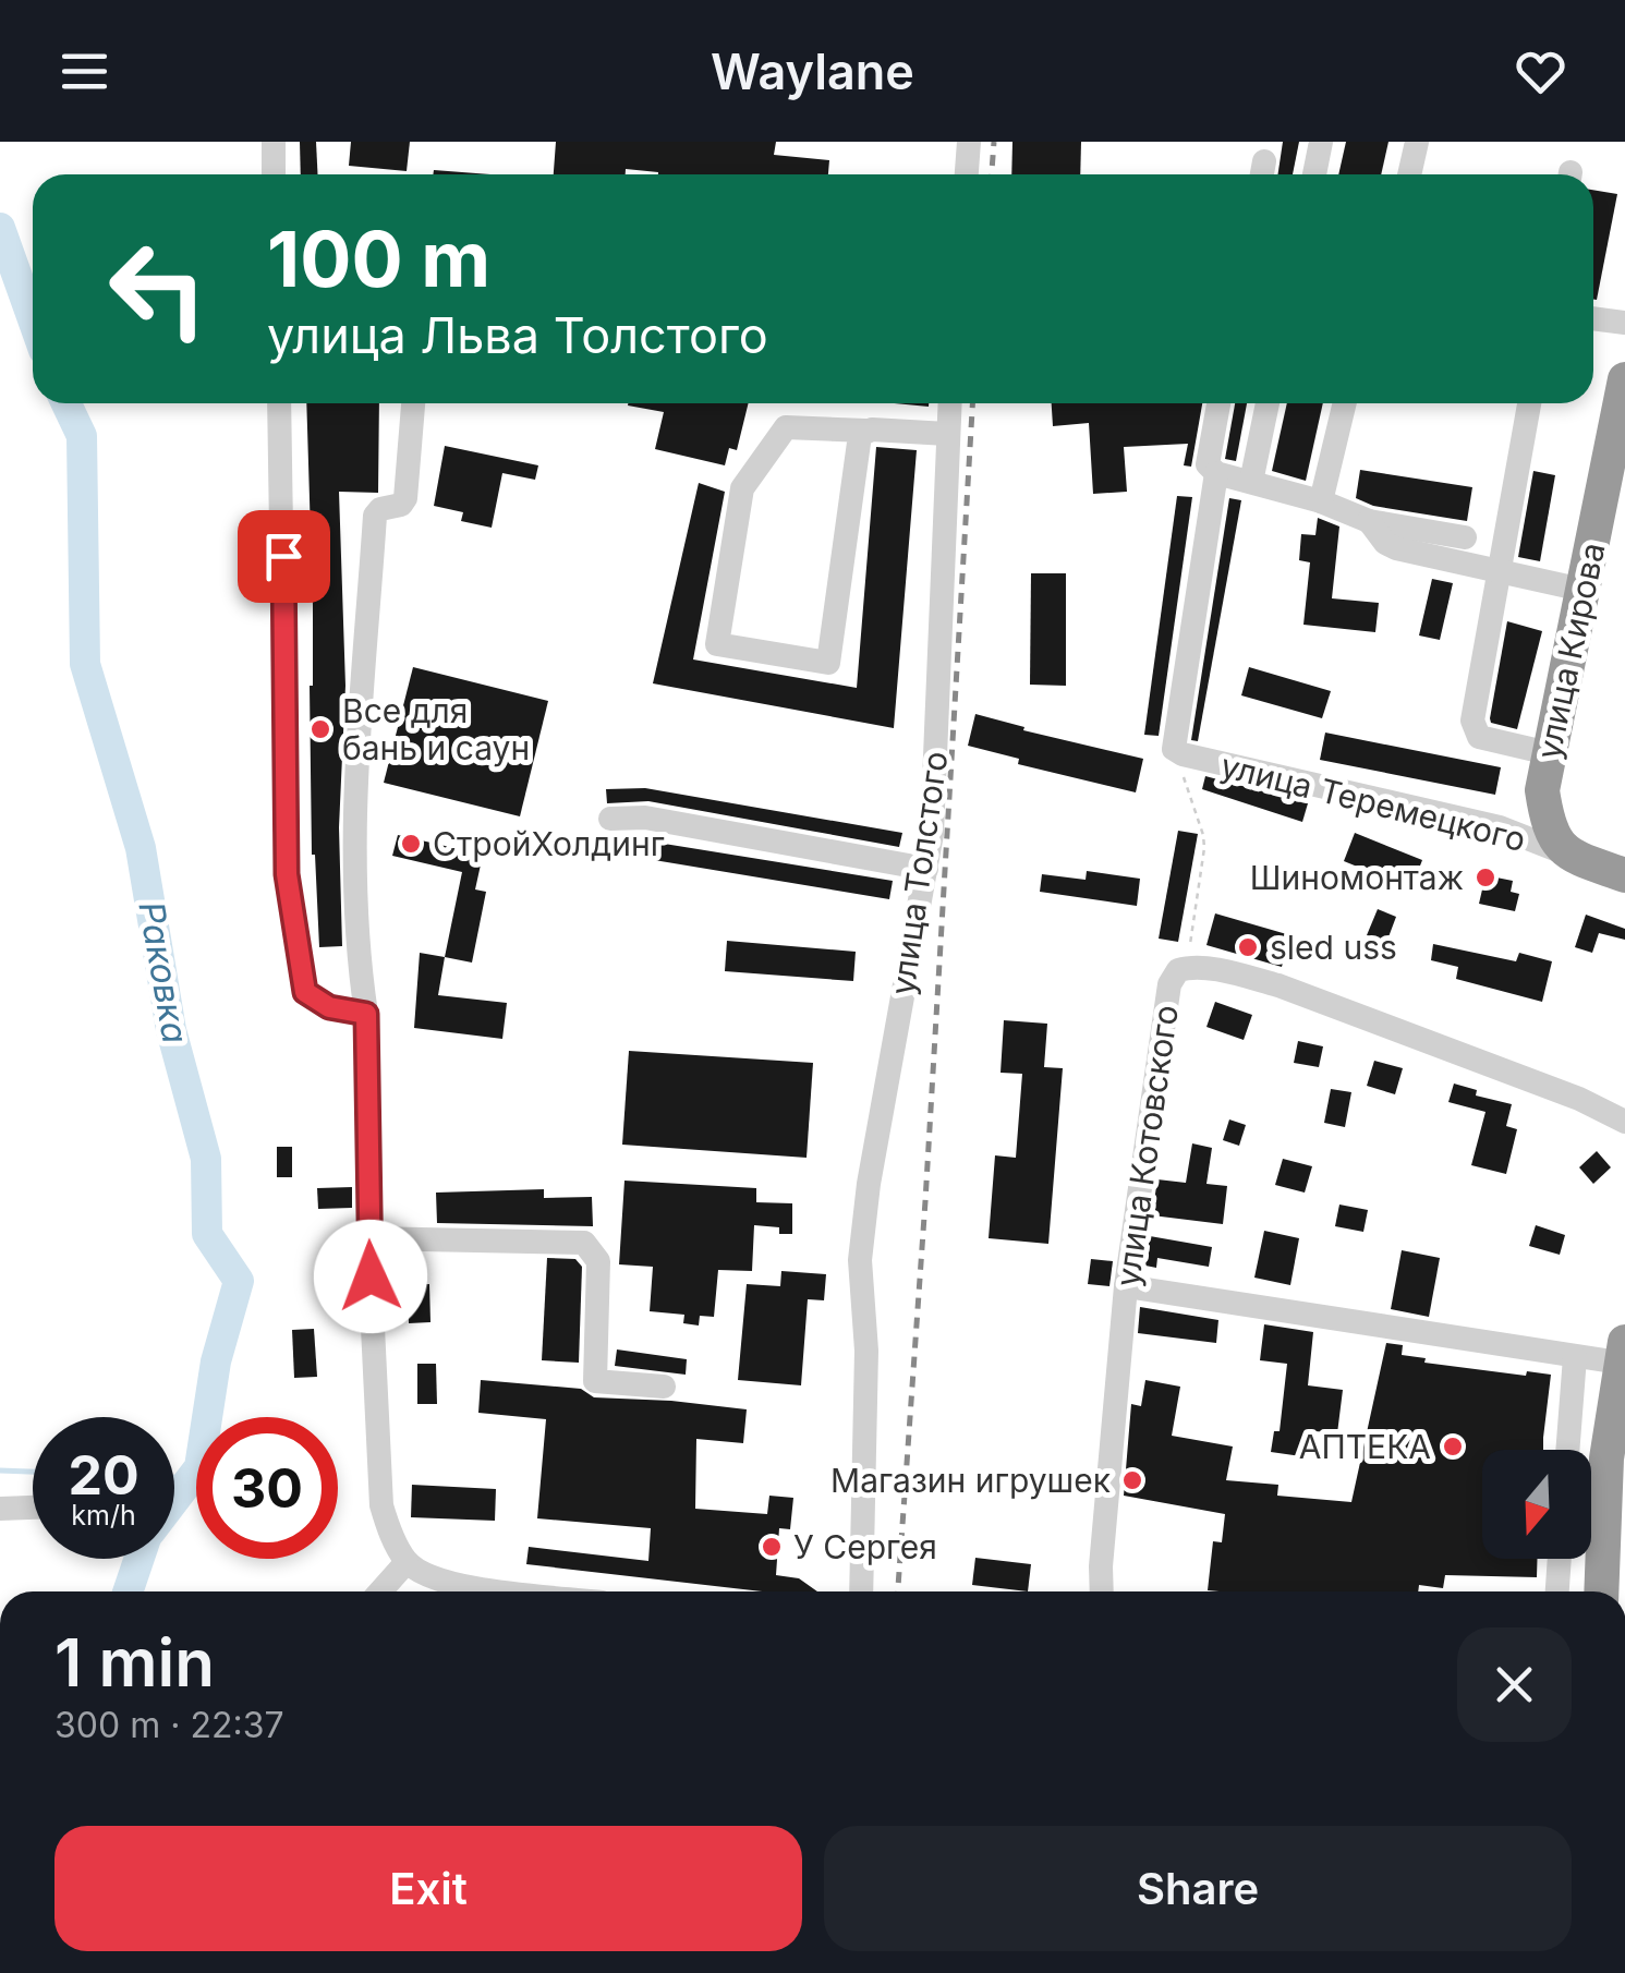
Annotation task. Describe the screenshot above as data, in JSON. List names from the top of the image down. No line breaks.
{"streets":{"highway":["улица Кирова","улица Теремецкого"],"street":["улица Толстого","улица Котовского"]},"crossings":[["улица Кирова","улица Теремецкого"]],"water":["Раковка"],"places":["Все для бань и саун","СтройХолдинг","Шиномонтаж","sled uss","АПТЕКА","Магазин игрушек","У Сергея"],"north":"bottom","page":{"header":"Waylane","turn":["100 m","улица Льва Толстого"],"speed":"20 km/h","limit":"30","heading":["1 min","300 m · 22:37"],"buttons":["Exit","Share"]}}
